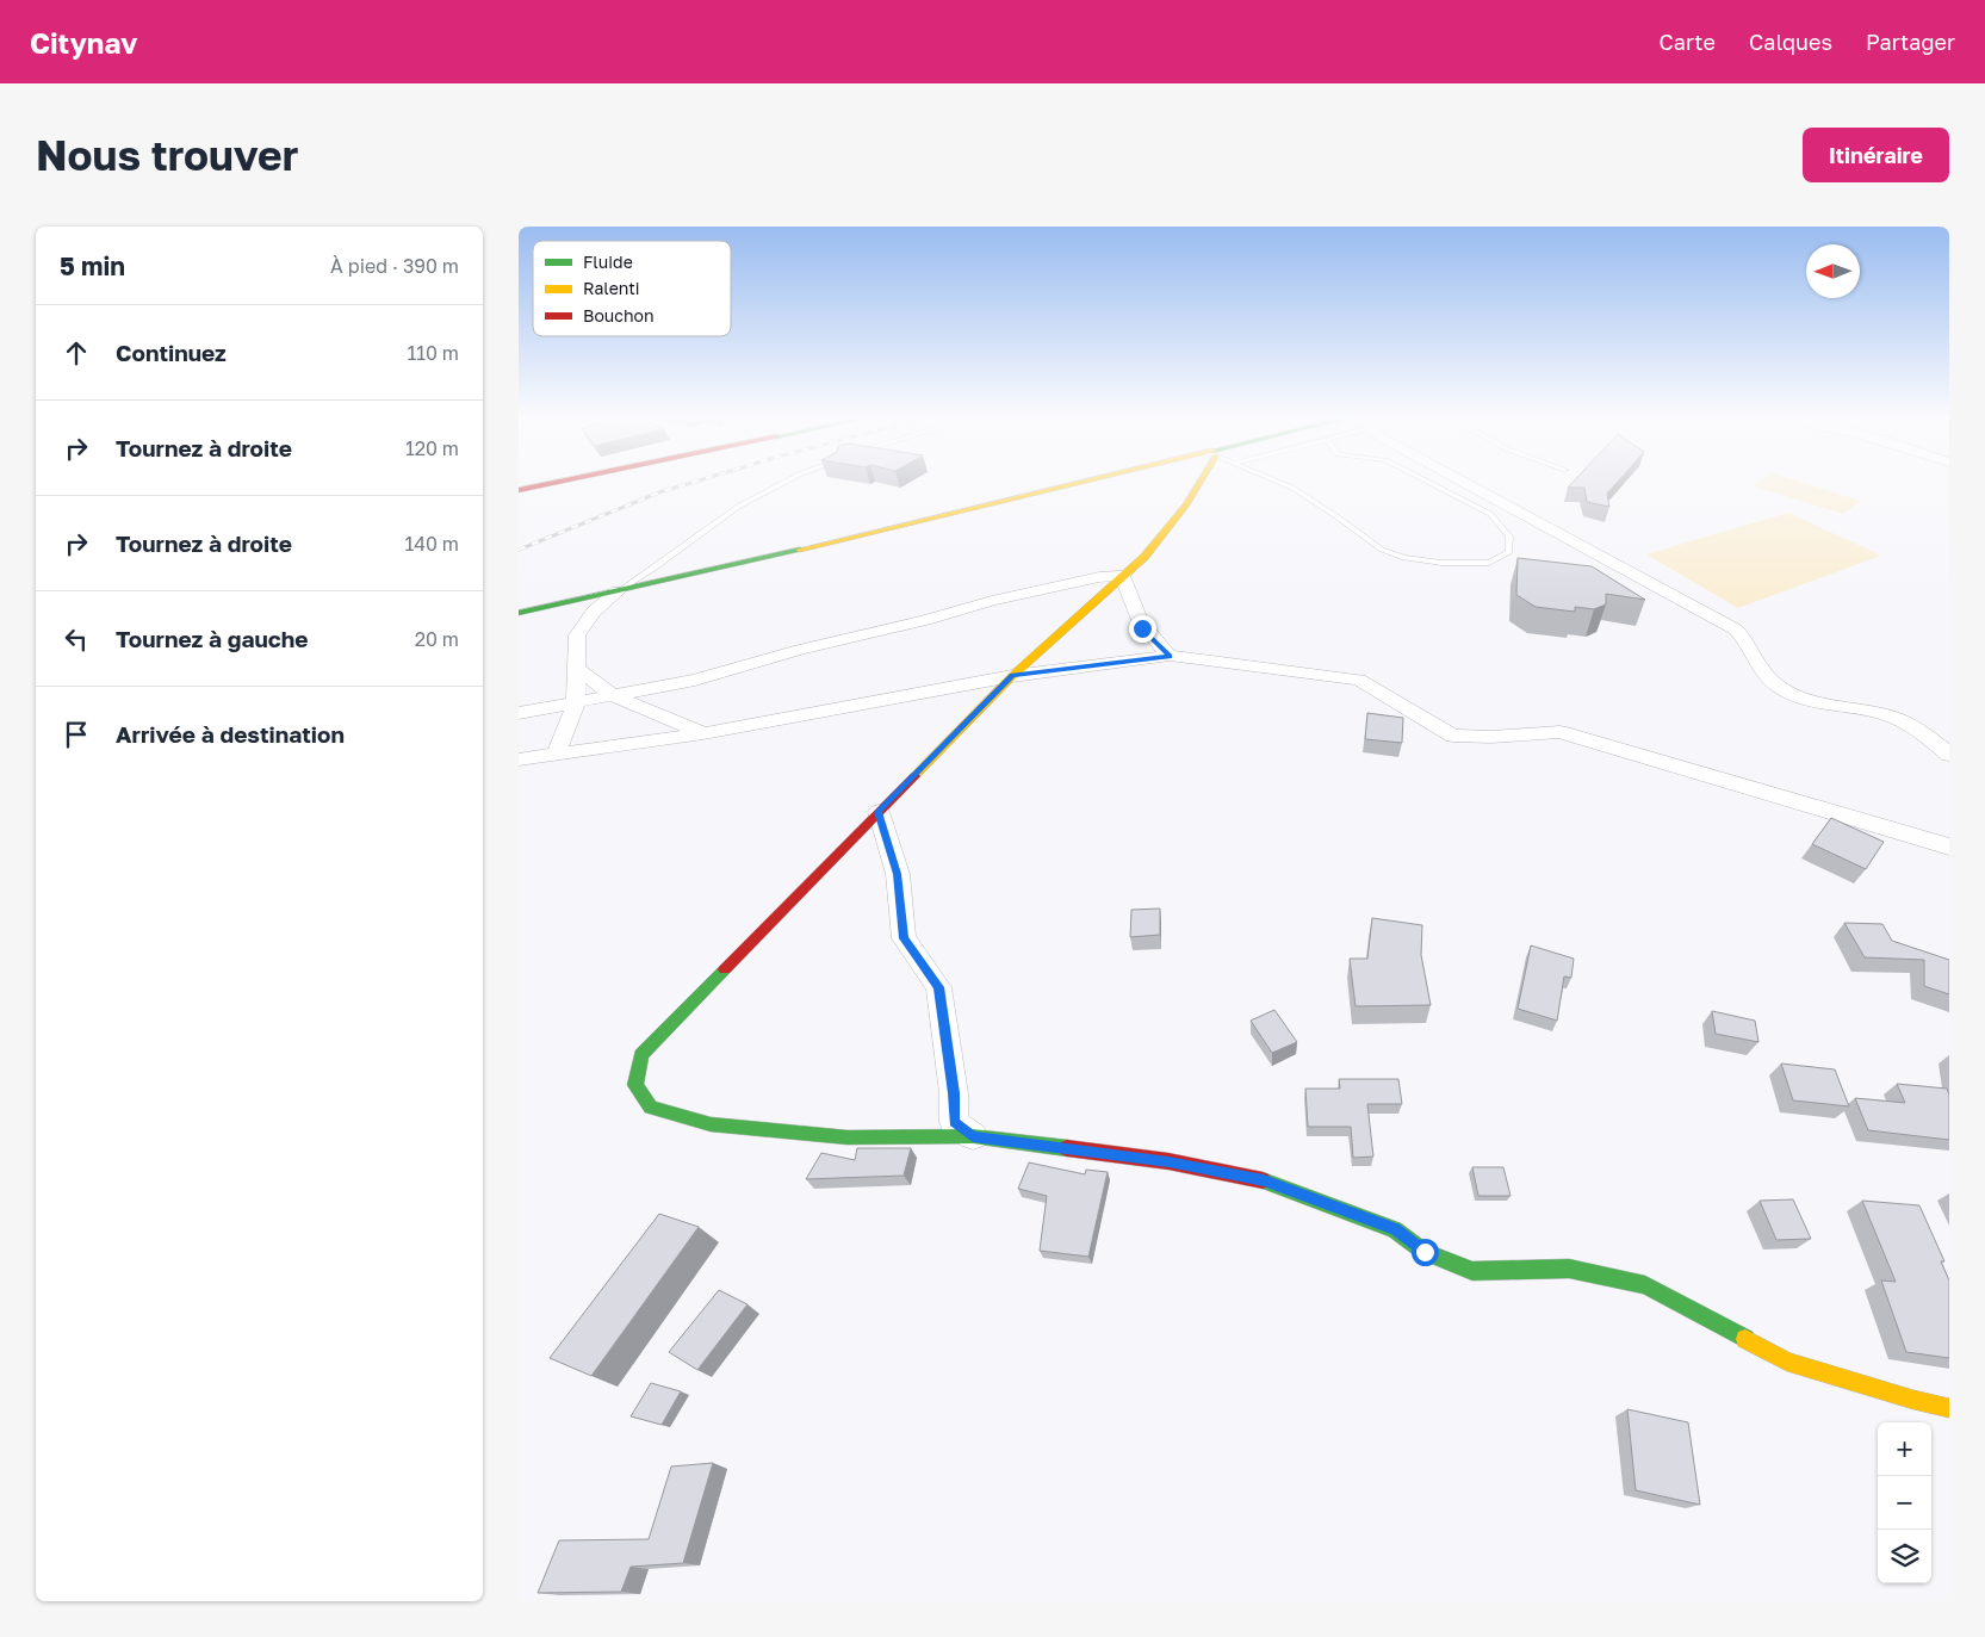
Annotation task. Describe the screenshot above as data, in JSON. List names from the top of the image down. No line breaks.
{"legend":["Fluide","Ralenti","Bouchon"],"north":"left","page":{"header":"Citynav","nav":["Carte","Calques","Partager"],"buttons":"Itinéraire","title":"Nous trouver","heading":["5 min","À pied · 390 m"],"list":[["Continuez","110 m"],["Tournez à droite","120 m"],["Tournez à droite","140 m"],["Tournez à gauche","20 m"],"Arrivée à destination"],"map_buttons":["+","−"]}}
